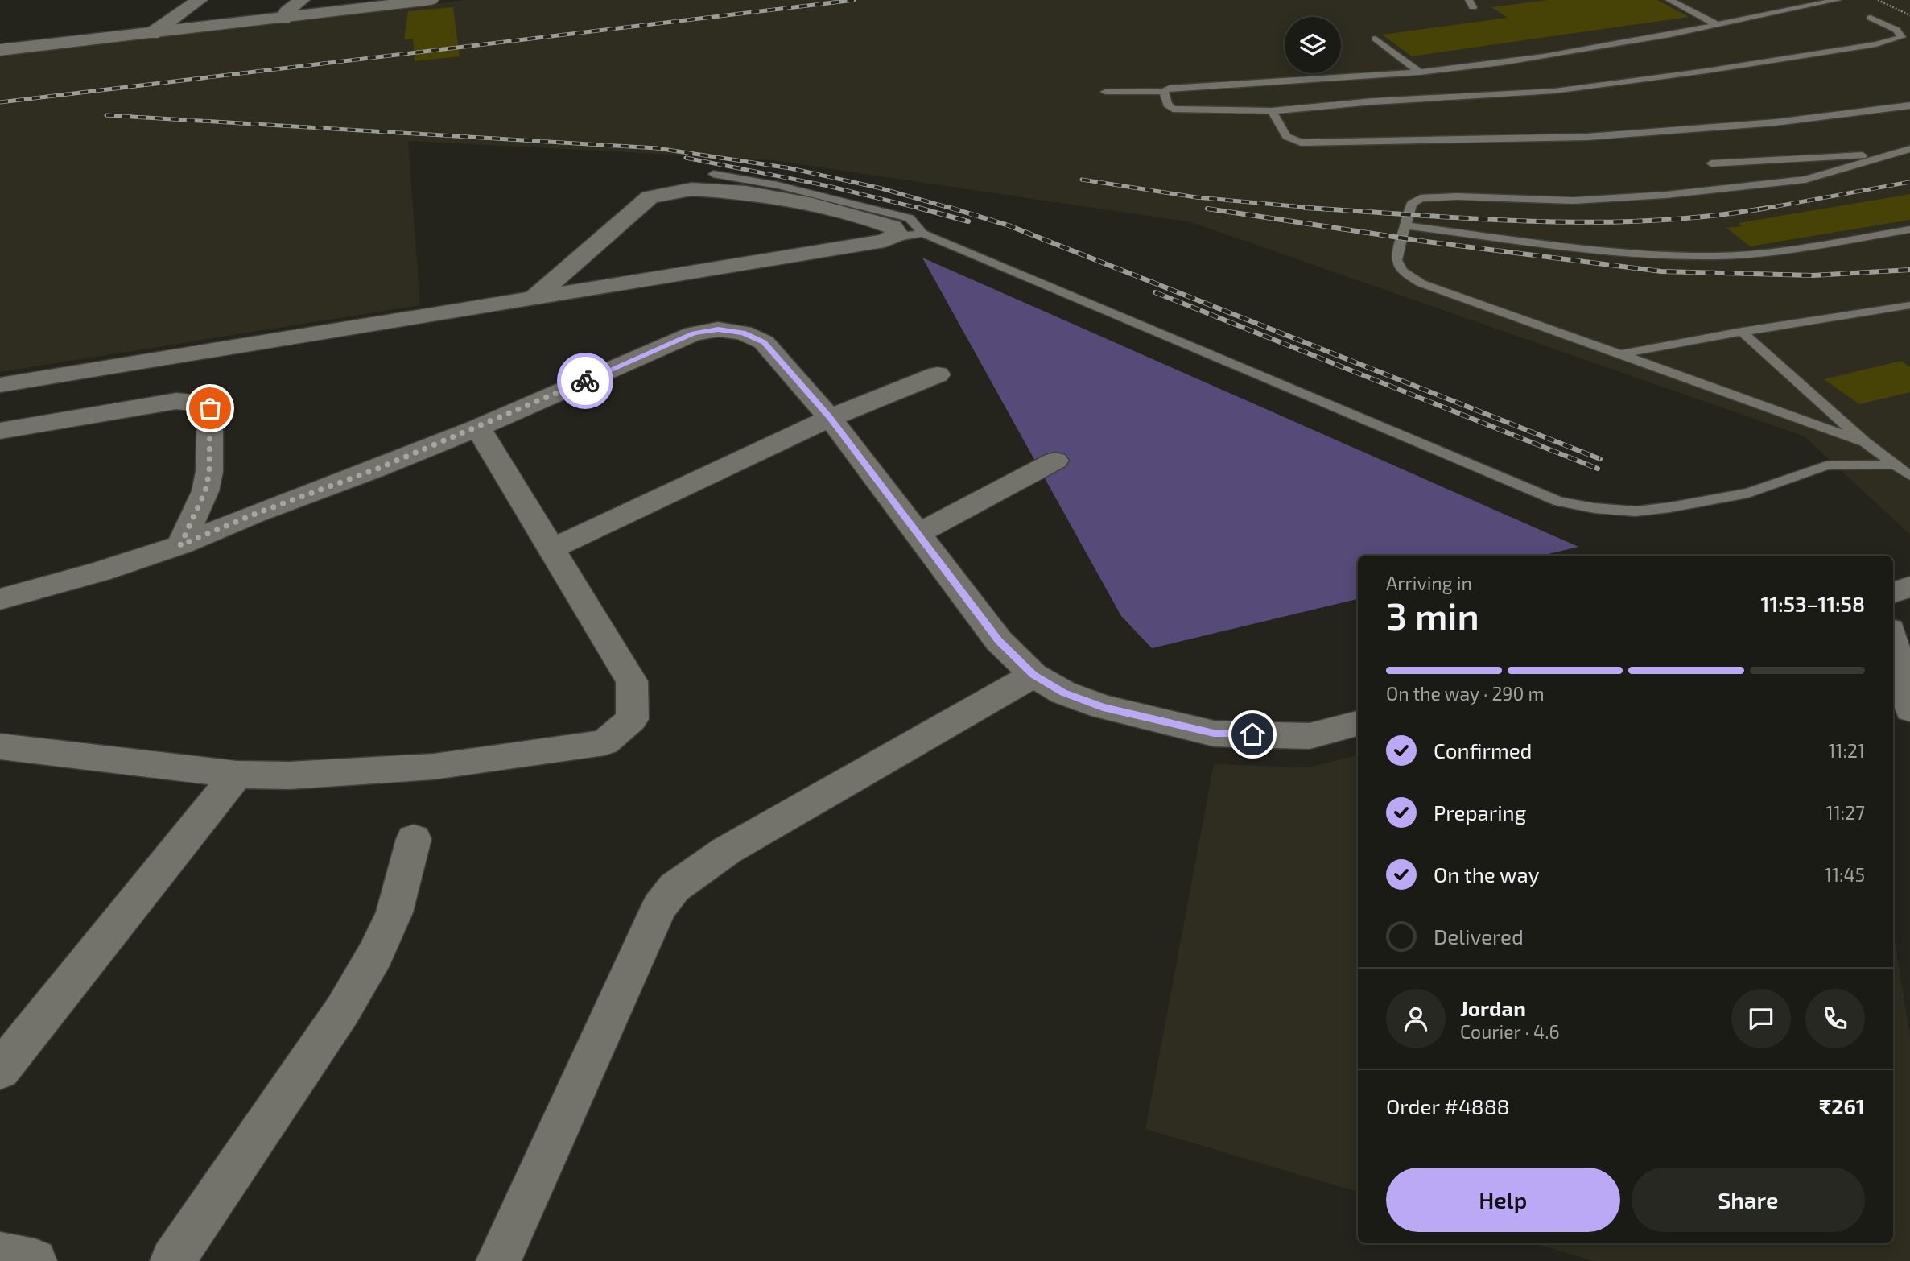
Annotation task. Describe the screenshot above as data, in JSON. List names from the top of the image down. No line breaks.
{"page":{"heading":["3 min","Arriving in","11:53–11:58"],"panel":["Jordan","Courier · 4.6","Order #4888","₹261"],"bar":"On the way · 290 m","list":[["Confirmed","11:21"],["Preparing","11:27"],["On the way","11:45"],"Delivered"],"buttons":["Help","Share"]}}
